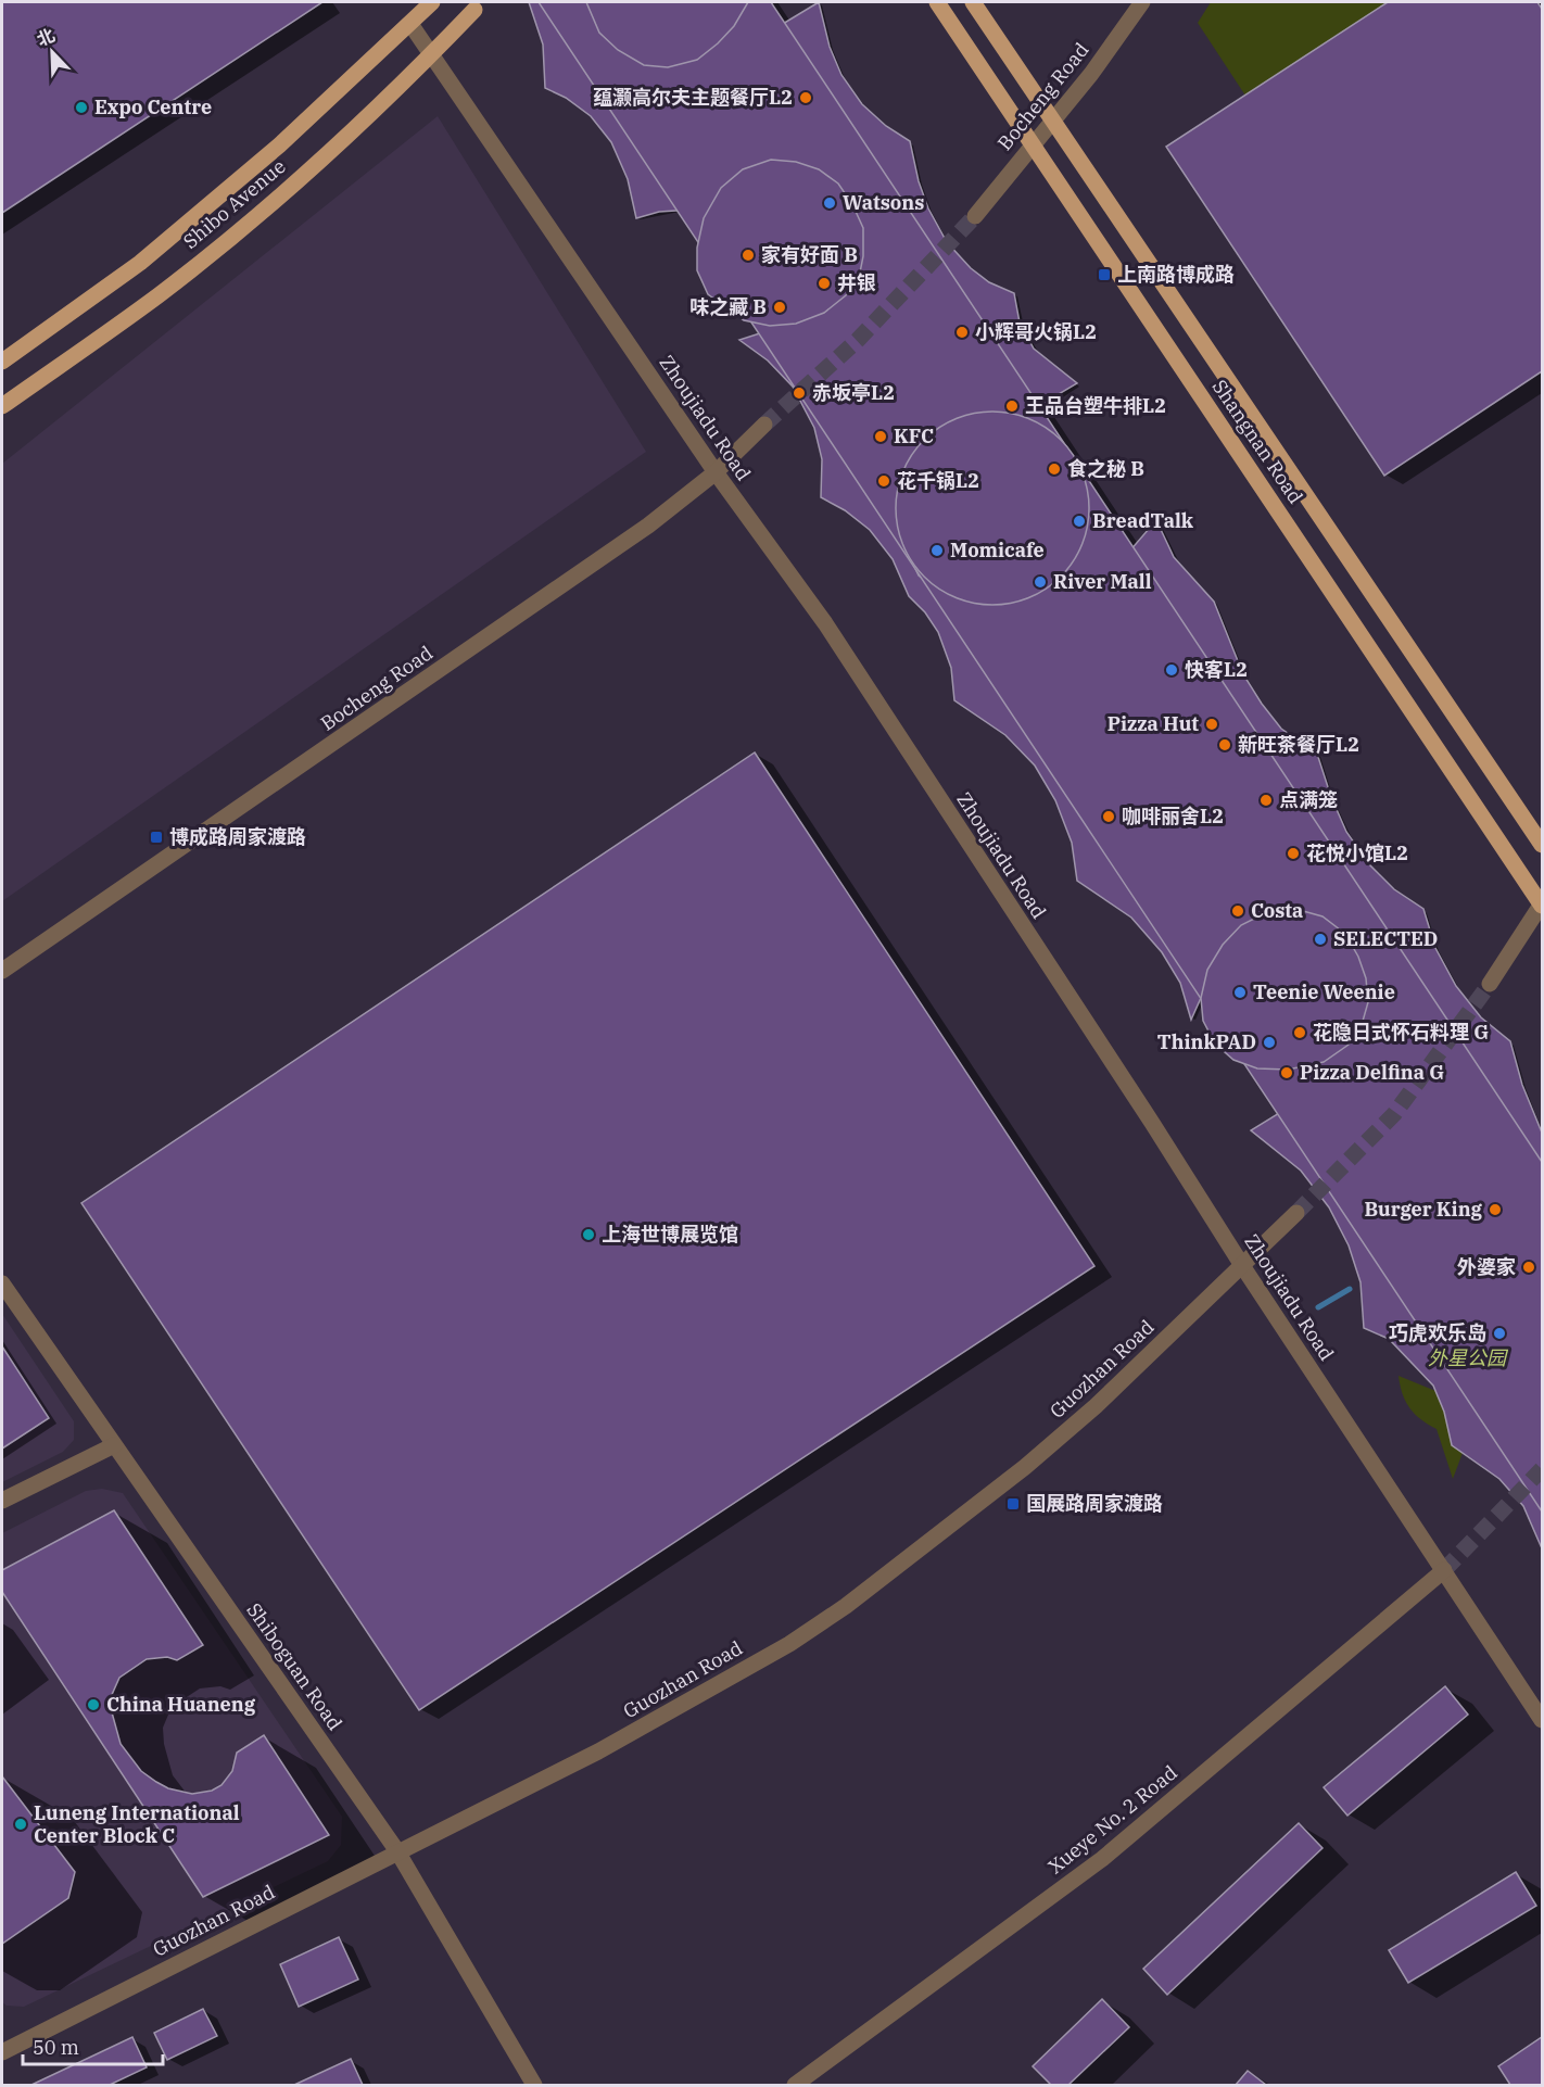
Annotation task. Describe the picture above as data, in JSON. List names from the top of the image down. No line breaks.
{"streets":{"main road":["Shibo Avenue","Shangnan Road"],"street":["Bocheng Road","Zhoujiadu Road","Guozhan Road","Shiboguan Road","Xueye No. 2 Road"]},"crossings":[["Bocheng Road","Zhoujiadu Road"],["Bocheng Road","Shangnan Road"],["Shibo Avenue","Zhoujiadu Road"],["Zhoujiadu Road","Guozhan Road"],["Zhoujiadu Road","Xueye No. 2 Road"],["Guozhan Road","Shiboguan Road"]],"parks":["外星公园"],"places":{"other":["蕴灏高尔夫主题餐厅L2","Expo Centre","Watsons","家有好面 B","井银","味之藏 B","小辉哥火锅L2","赤坂亭L2","王品台塑牛排L2","KFC","食之秘 B","花千锅L2","BreadTalk","Momicafe","River Mall","快客L2","Pizza Hut","新旺茶餐厅L2","点满笼","咖啡丽舍L2","花悦小馆L2","Costa","SELECTED","Teenie Weenie","花隐日式怀石料理 G","ThinkPAD","Pizza Delfina G","Burger King","上海世博展览馆","外婆家","巧虎欢乐岛","China Huaneng","Luneng International Center Block C"],"transit":["上南路博成路","博成路周家渡路","国展路周家渡路"]},"scale_bar":"50 m","north":"top left"}
